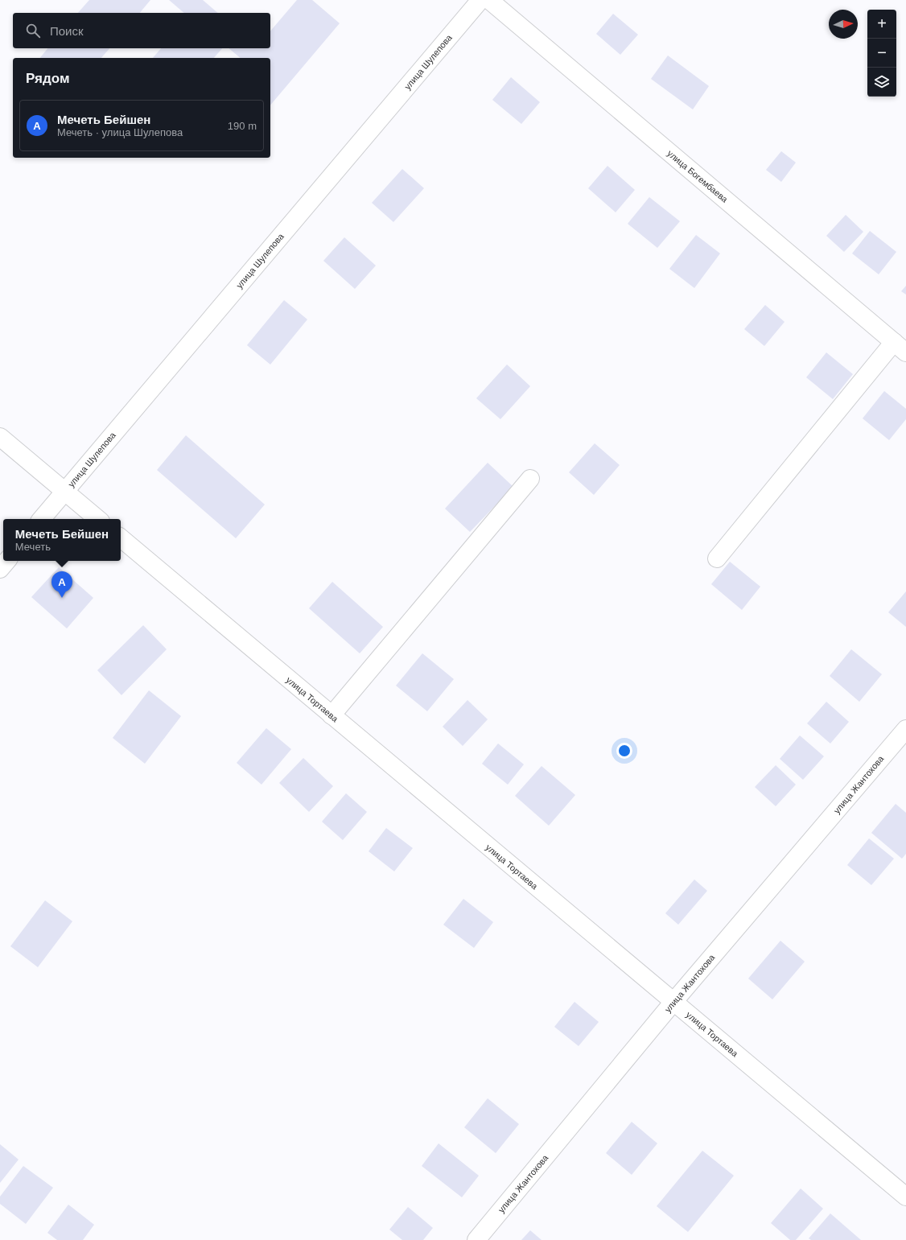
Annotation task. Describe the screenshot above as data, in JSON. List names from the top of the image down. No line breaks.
{"streets":{"street":["улица Шулепова","улица Богембаева","улица Тортаева","улица Жантохова"]},"crossings":[["улица Тортаева","улица Жантохова"]],"north":"right","page":{"map_buttons":["+","−"],"search":"Поиск","heading":"Рядом","list":[{"mark":"A","name":"Мечеть Бейшен","note":"Мечеть · улица Шулепова","value":"190 m"}],"popup":["Мечеть Бейшен","Мечеть"],"pins":"A"}}
